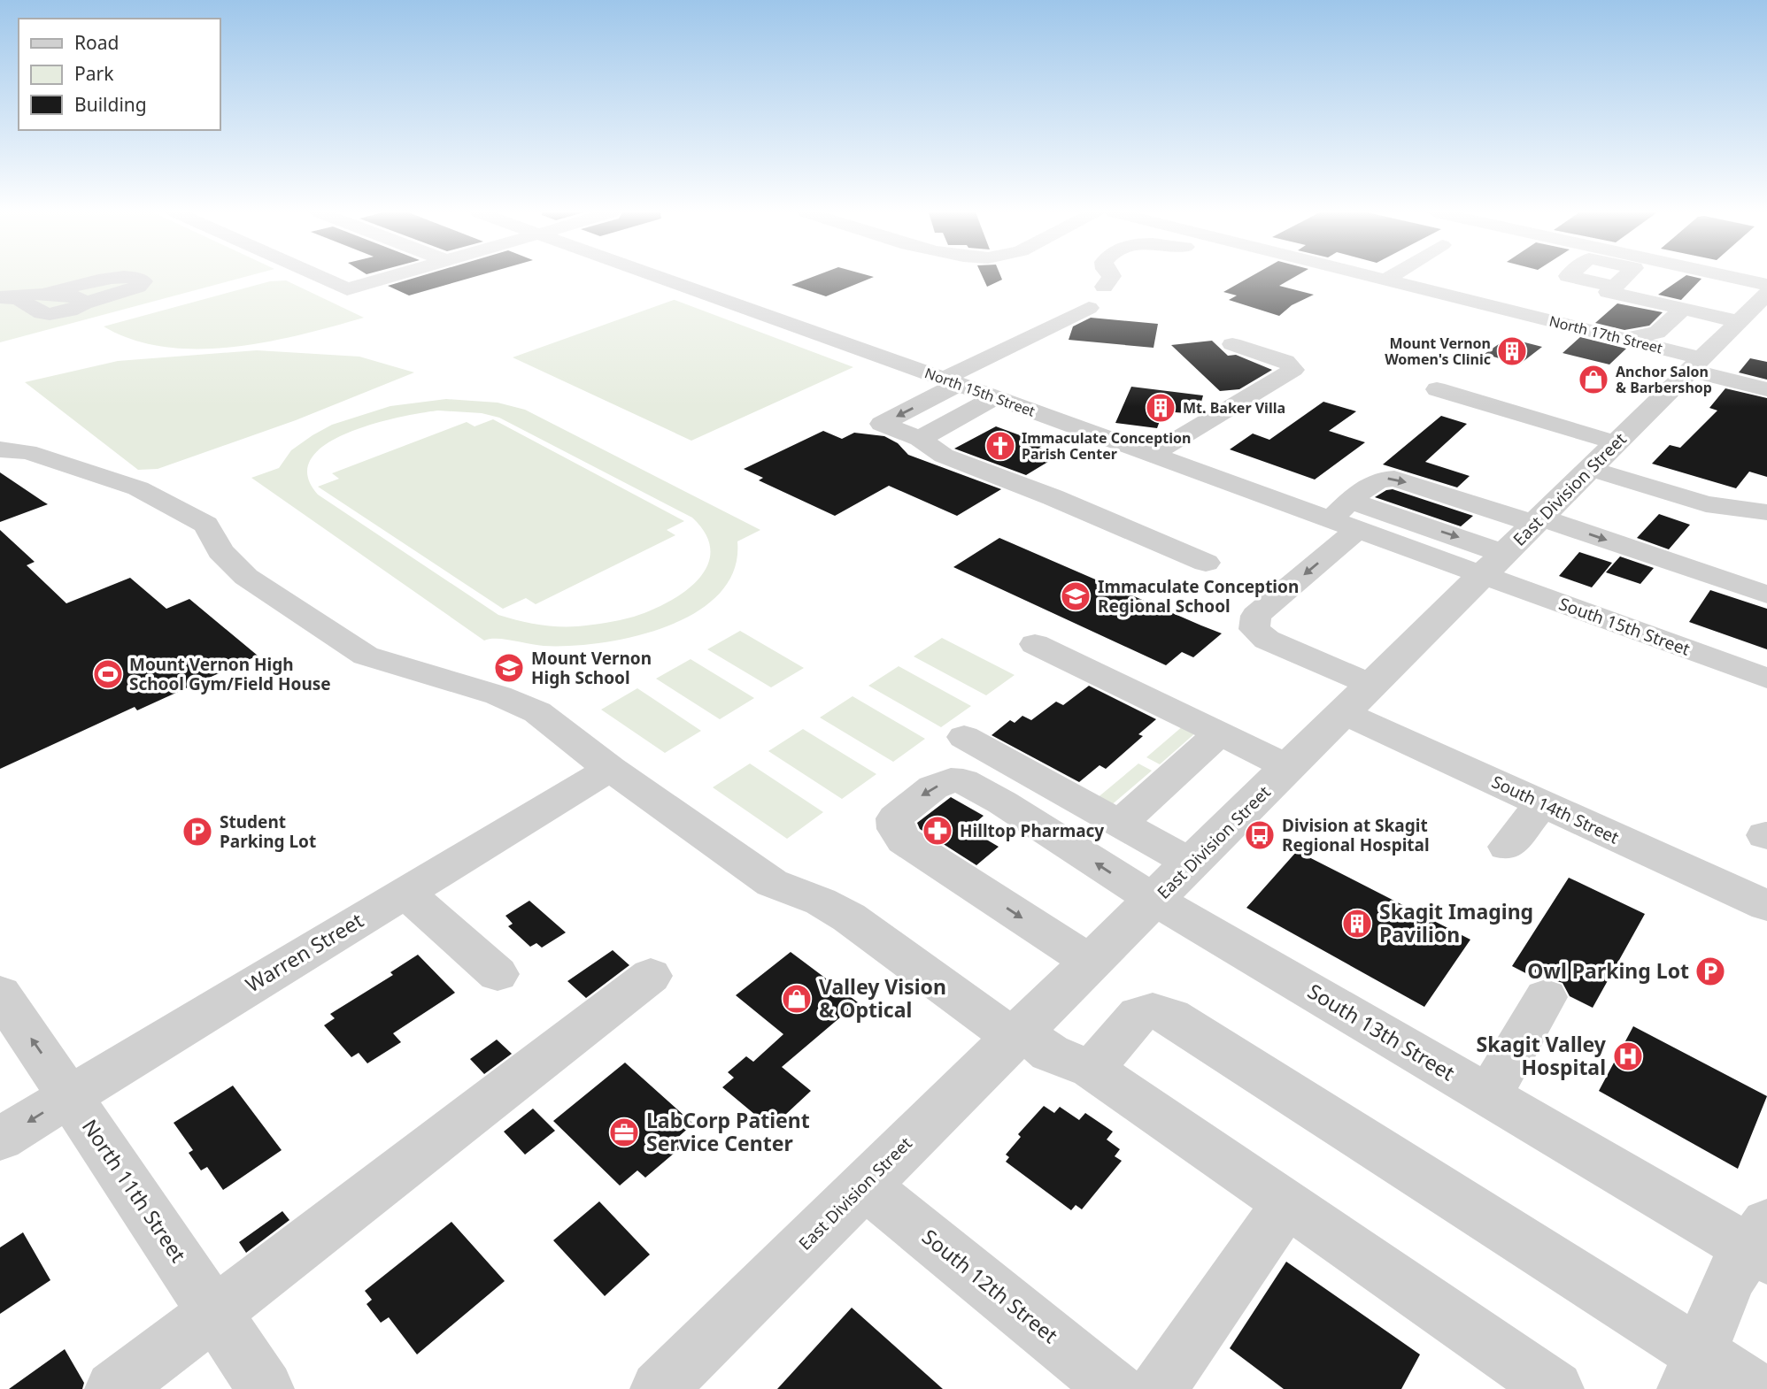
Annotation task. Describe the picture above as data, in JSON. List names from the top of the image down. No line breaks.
{"streets":{"street":["North 17th Street","North 15th Street","East Division Street","South 15th Street","South 14th Street","Warren Street","South 13th Street","North 11th Street","South 12th Street"]},"crossings":[["North 17th Street","East Division Street"],["North 15th Street","East Division Street"],["North 15th Street","South 15th Street"],["North 15th Street","South 14th Street"],["East Division Street","South 15th Street"],["East Division Street","South 14th Street"],["East Division Street","South 13th Street"],["East Division Street","South 12th Street"],["Warren Street","North 11th Street"]],"places":{"building":["Mount Vernon Women's Clinic","Mt. Baker Villa","Skagit Imaging Pavilion"],"shop":["Anchor Salon & Barbershop","Valley Vision & Optical"],"church":["Immaculate Conception Parish Center"],"school or university":["Immaculate Conception Regional School","Mount Vernon High School"],"sports":["Mount Vernon High School Gym/Field House"],"pharmacy":["Hilltop Pharmacy"],"parking":["Student Parking Lot","Owl Parking Lot"],"bus stop":["Division at Skagit Regional Hospital"],"hospital":["Skagit Valley Hospital"],"office":["LabCorp Patient Service Center"]},"legend":["Road","Park","Building"]}
